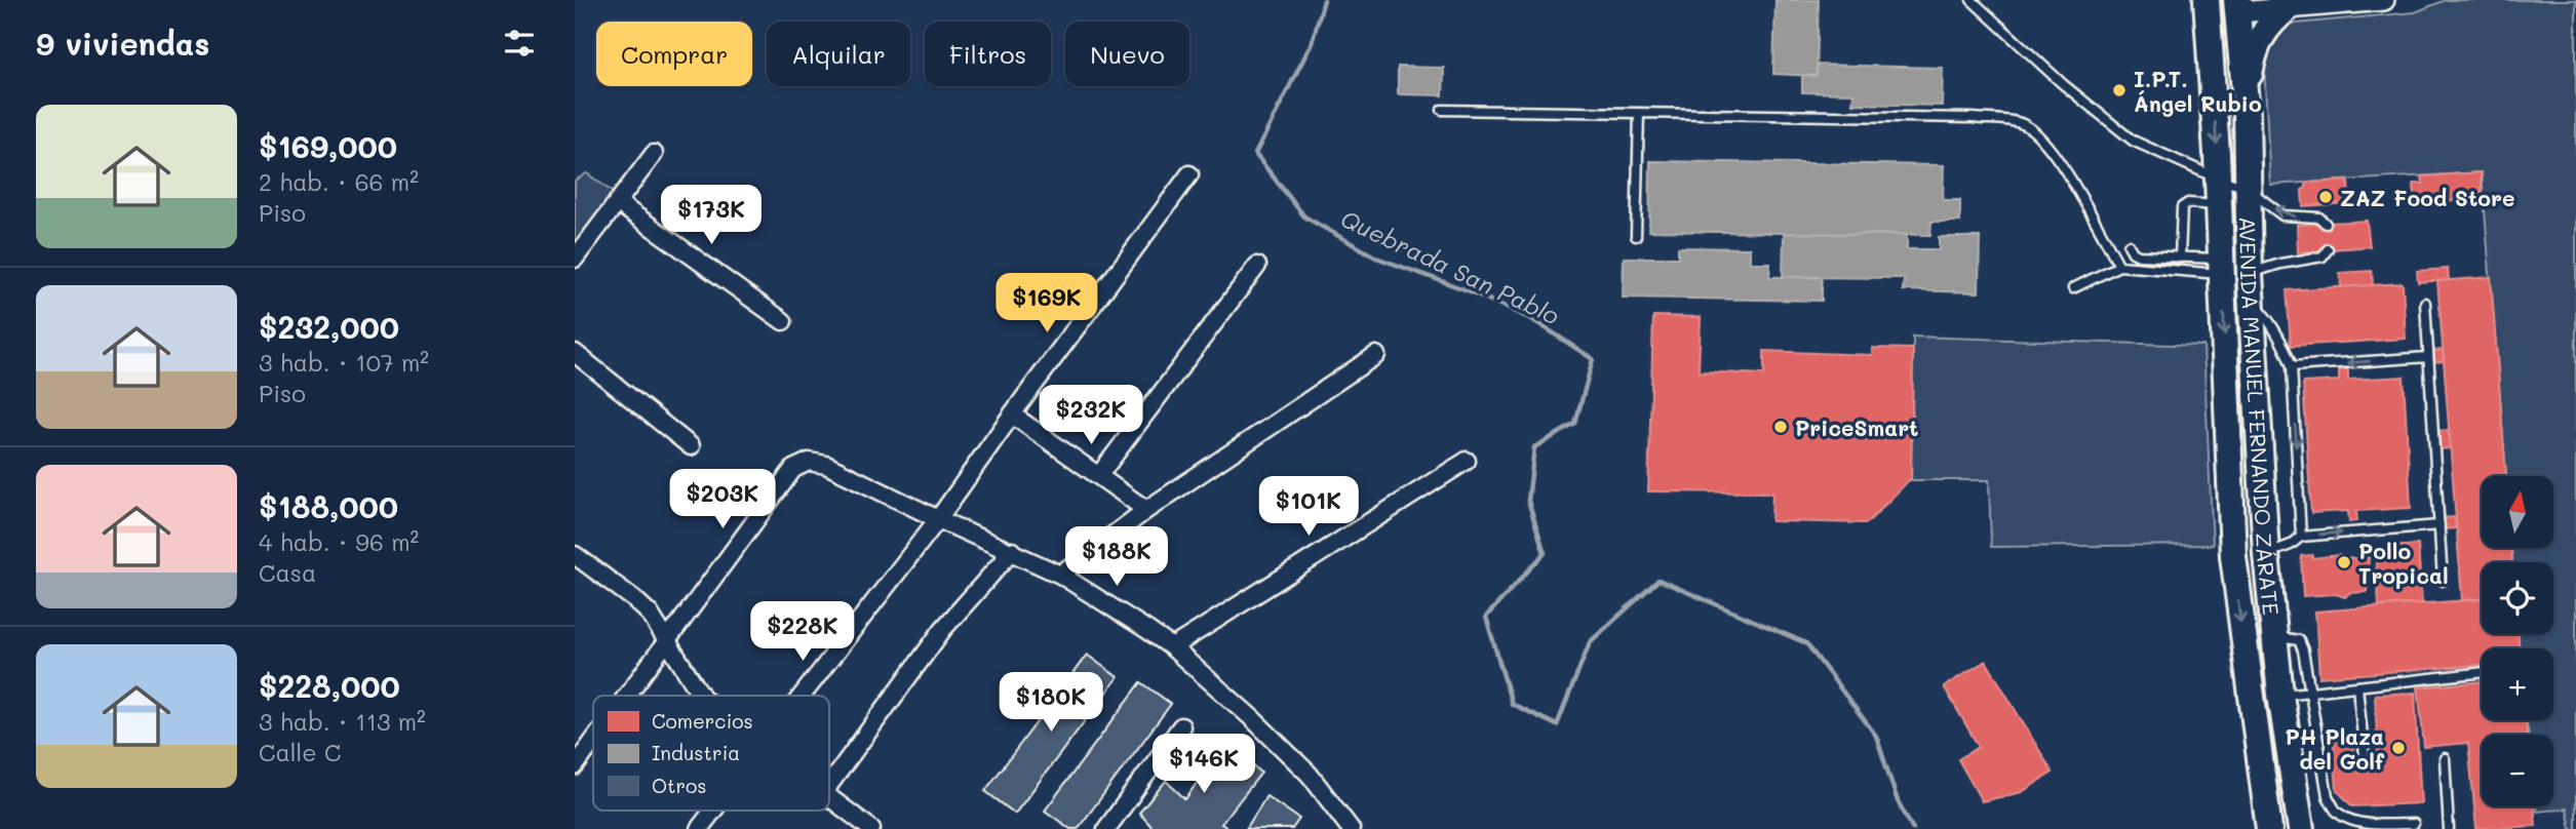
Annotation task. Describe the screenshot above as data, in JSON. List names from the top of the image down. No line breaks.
{"streets":{"main road":["AVENIDA MANUEL FERNANDO ZÁRATE"]},"water":["Quebrada San Pablo"],"places":["I.P.T. Ángel Rubio","ZAZ Food Store","PriceSmart","Pollo Tropical","PH Plaza del Golf"],"legend":["Comercios","Industria","Otros"],"north":"top","page":{"heading":"9 viviendas","chip":["Comprar","Alquilar","Filtros","Nuevo"],"list":[{"name":"$169,000","note":"2 hab. · 66 m² · Piso"},{"name":"$232,000","note":"3 hab. · 107 m² · Piso"},{"name":"$188,000","note":"4 hab. · 96 m² · Casa"},{"name":"$228,000","note":"3 hab. · 113 m² · Calle C"}],"price":["$173K","$169K","$232K","$203K","$101K","$188K","$228K","$180K","$146K"],"map_buttons":["+","−"]}}
